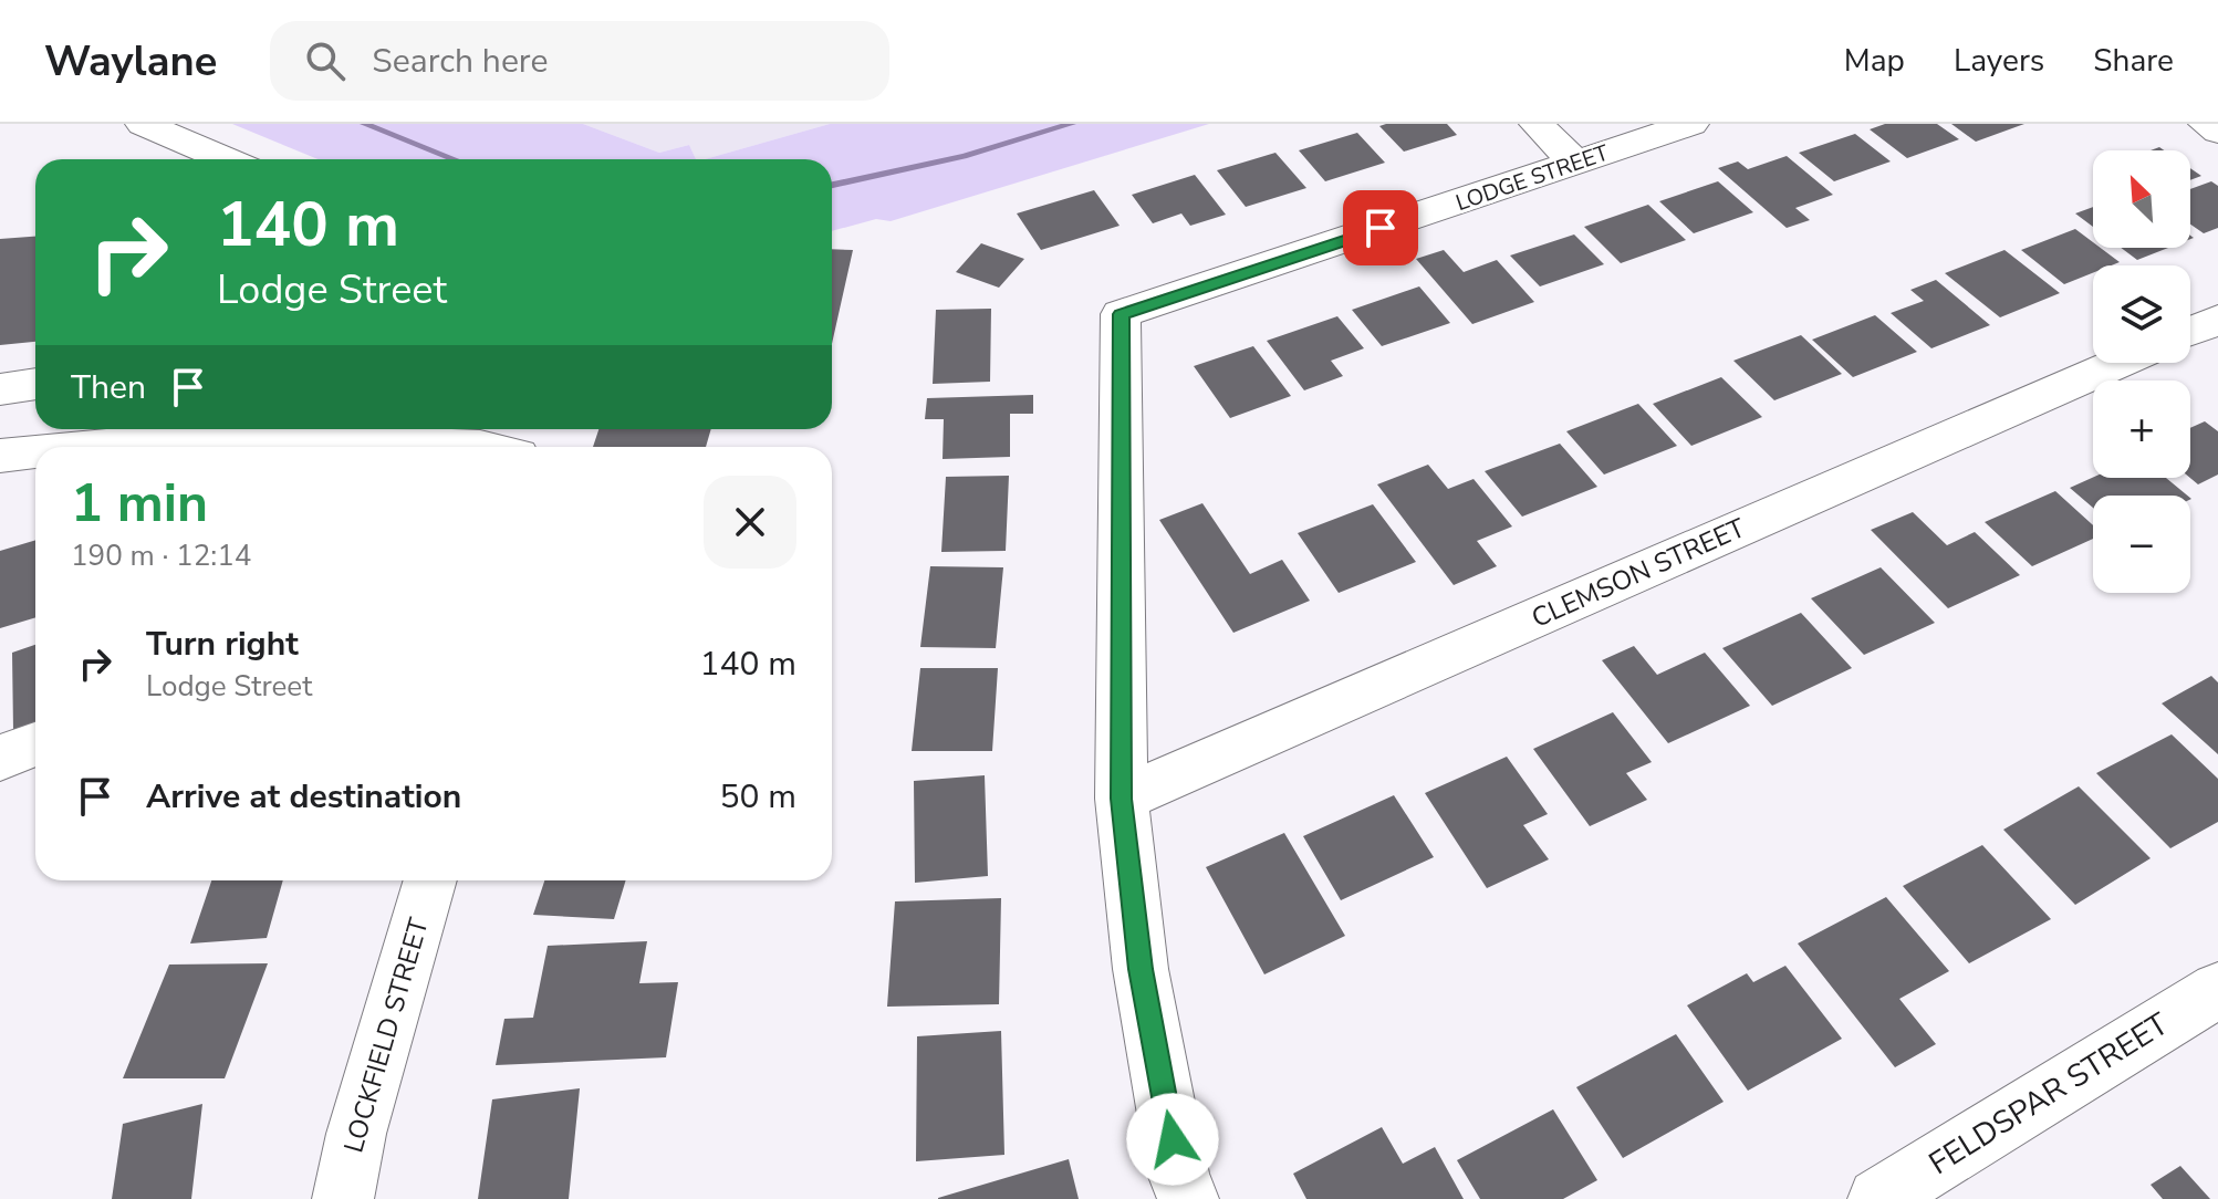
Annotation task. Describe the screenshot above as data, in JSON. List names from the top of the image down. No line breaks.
{"streets":{"street":["LODGE STREET","CLEMSON STREET","LOCKFIELD STREET","FELDSPAR STREET"]},"crossings":[["LODGE STREET","CLEMSON STREET"]],"north":"top left","page":{"header":"Waylane","search":"Search here","nav":["Map","Layers","Share"],"map_buttons":["+","−"],"turn":["140 m","Lodge Street"],"then":"Then","heading":["1 min","190 m · 12:14"],"list":[{"name":"Turn right","note":"Lodge Street","value":"140 m"},{"name":"Arrive at destination","value":"50 m"}]}}
